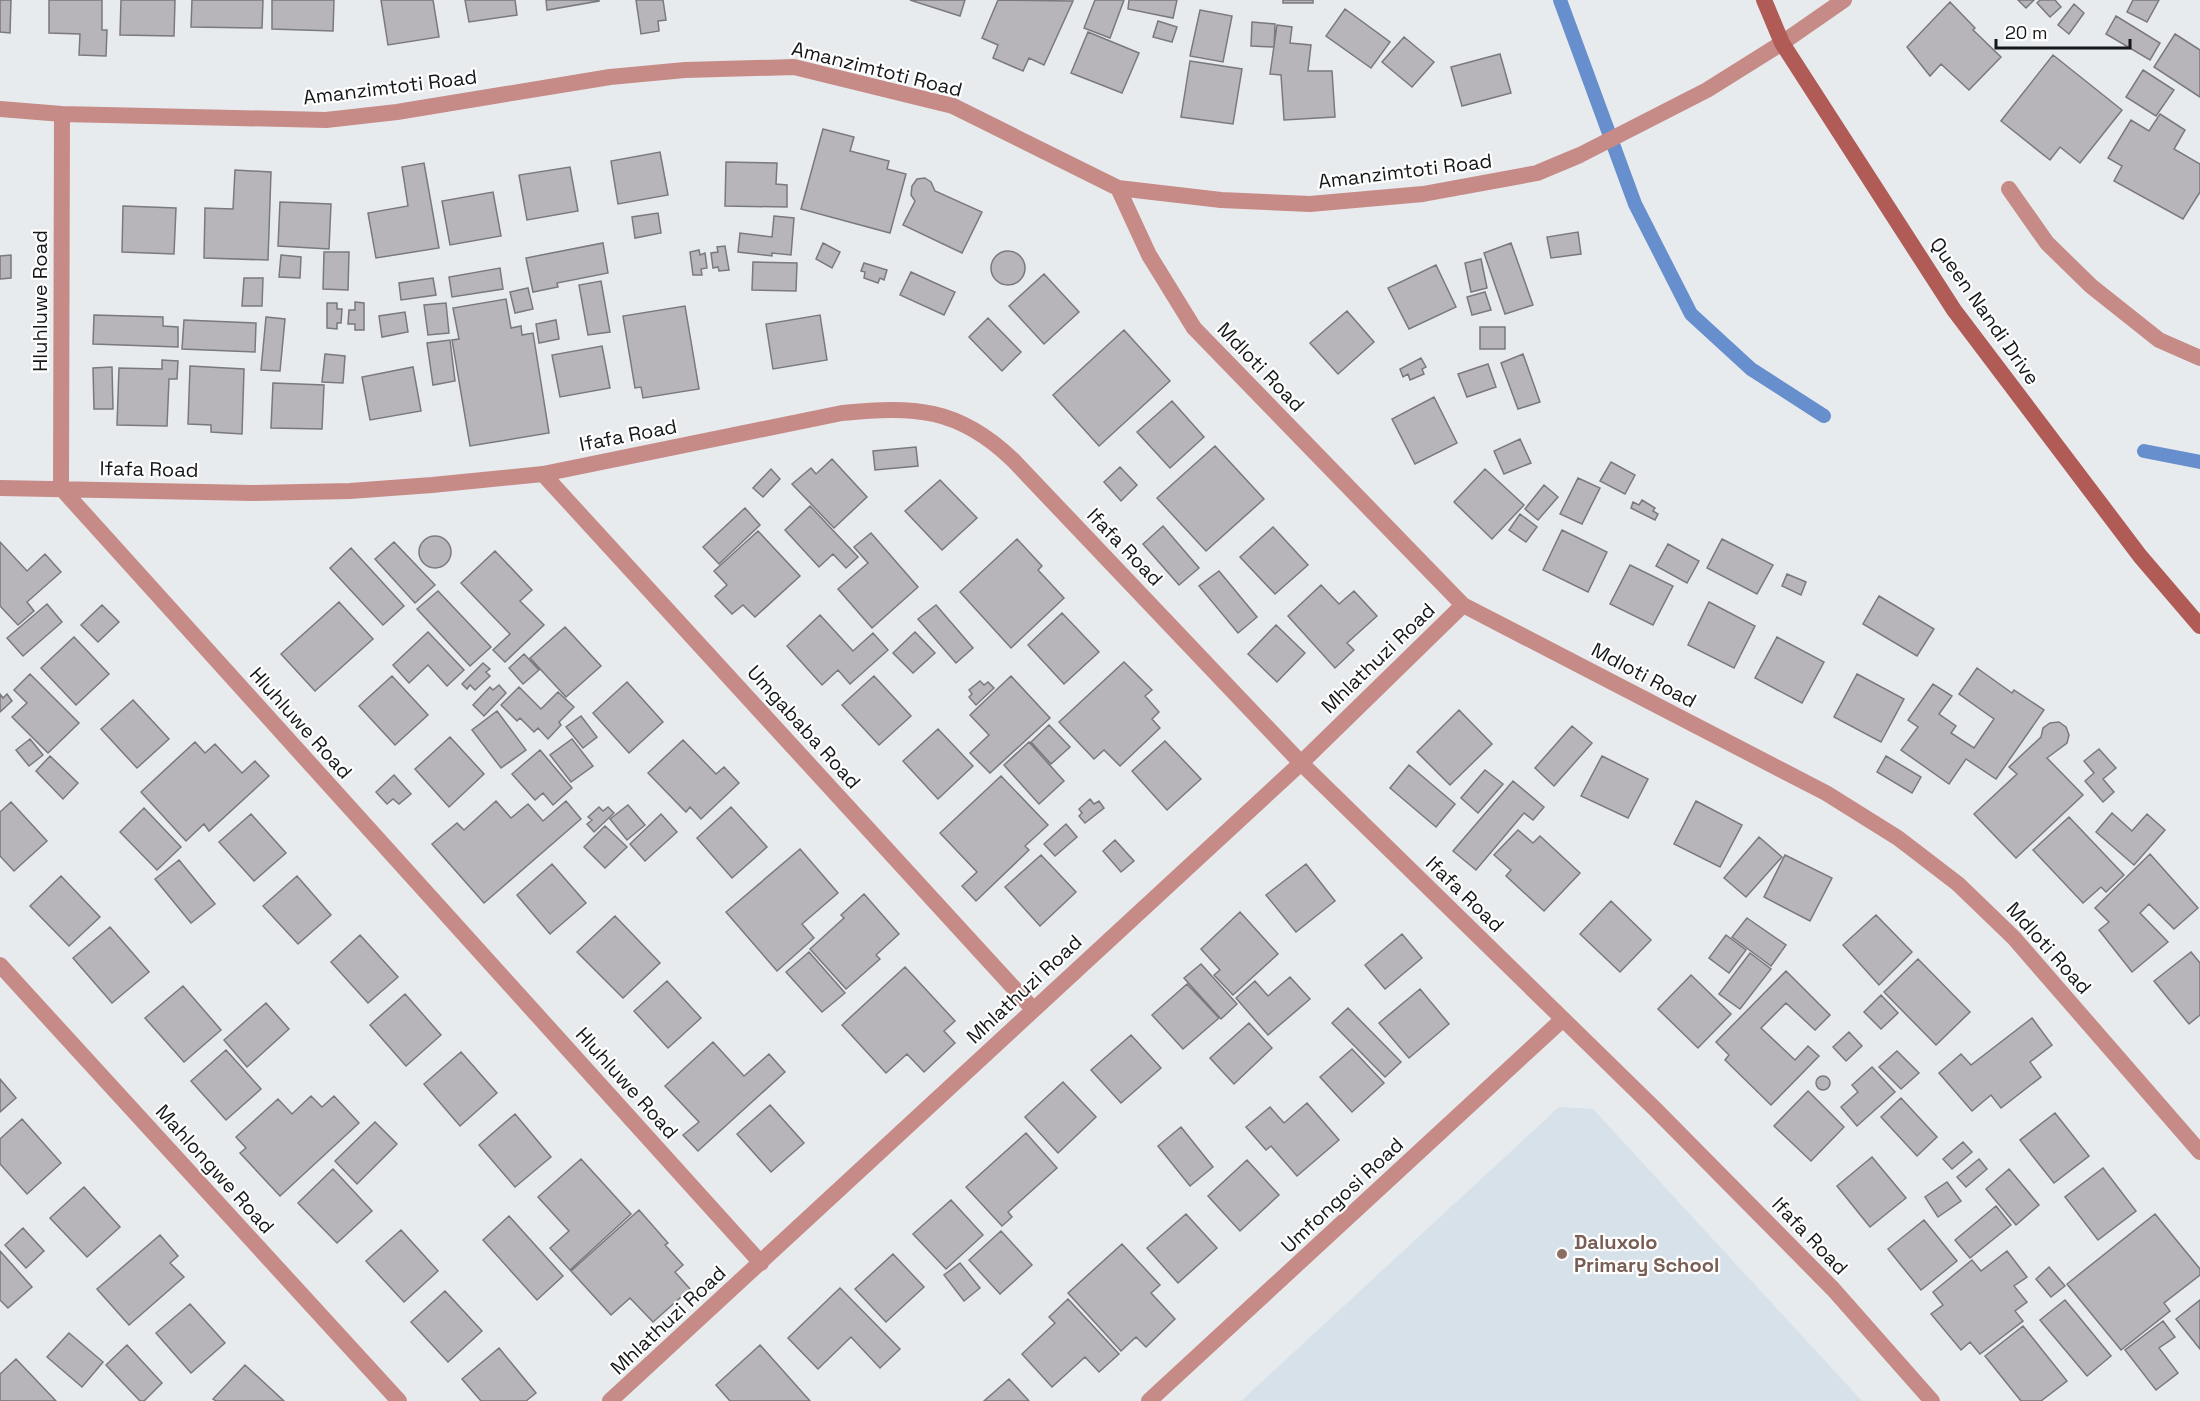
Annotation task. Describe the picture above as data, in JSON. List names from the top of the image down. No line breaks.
{"streets":{"main road":["Queen Nandi Drive"],"street":["Amanzimtoti Road","Hluhluwe Road","Mdloti Road","Ifafa Road","Mhlathuzi Road","Umgababa Road","Mahlongwe Road","Umfongosi Road"]},"crossings":[["Amanzimtoti Road","Hluhluwe Road"],["Amanzimtoti Road","Queen Nandi Drive"],["Amanzimtoti Road","Mdloti Road"],["Hluhluwe Road","Ifafa Road"],["Hluhluwe Road","Mhlathuzi Road"],["Mdloti Road","Mhlathuzi Road"],["Ifafa Road","Mhlathuzi Road"],["Ifafa Road","Umgababa Road"],["Ifafa Road","Umfongosi Road"],["Mhlathuzi Road","Umgababa Road"]],"places":["Daluxolo Primary School"],"scale_bar":"20 m"}
